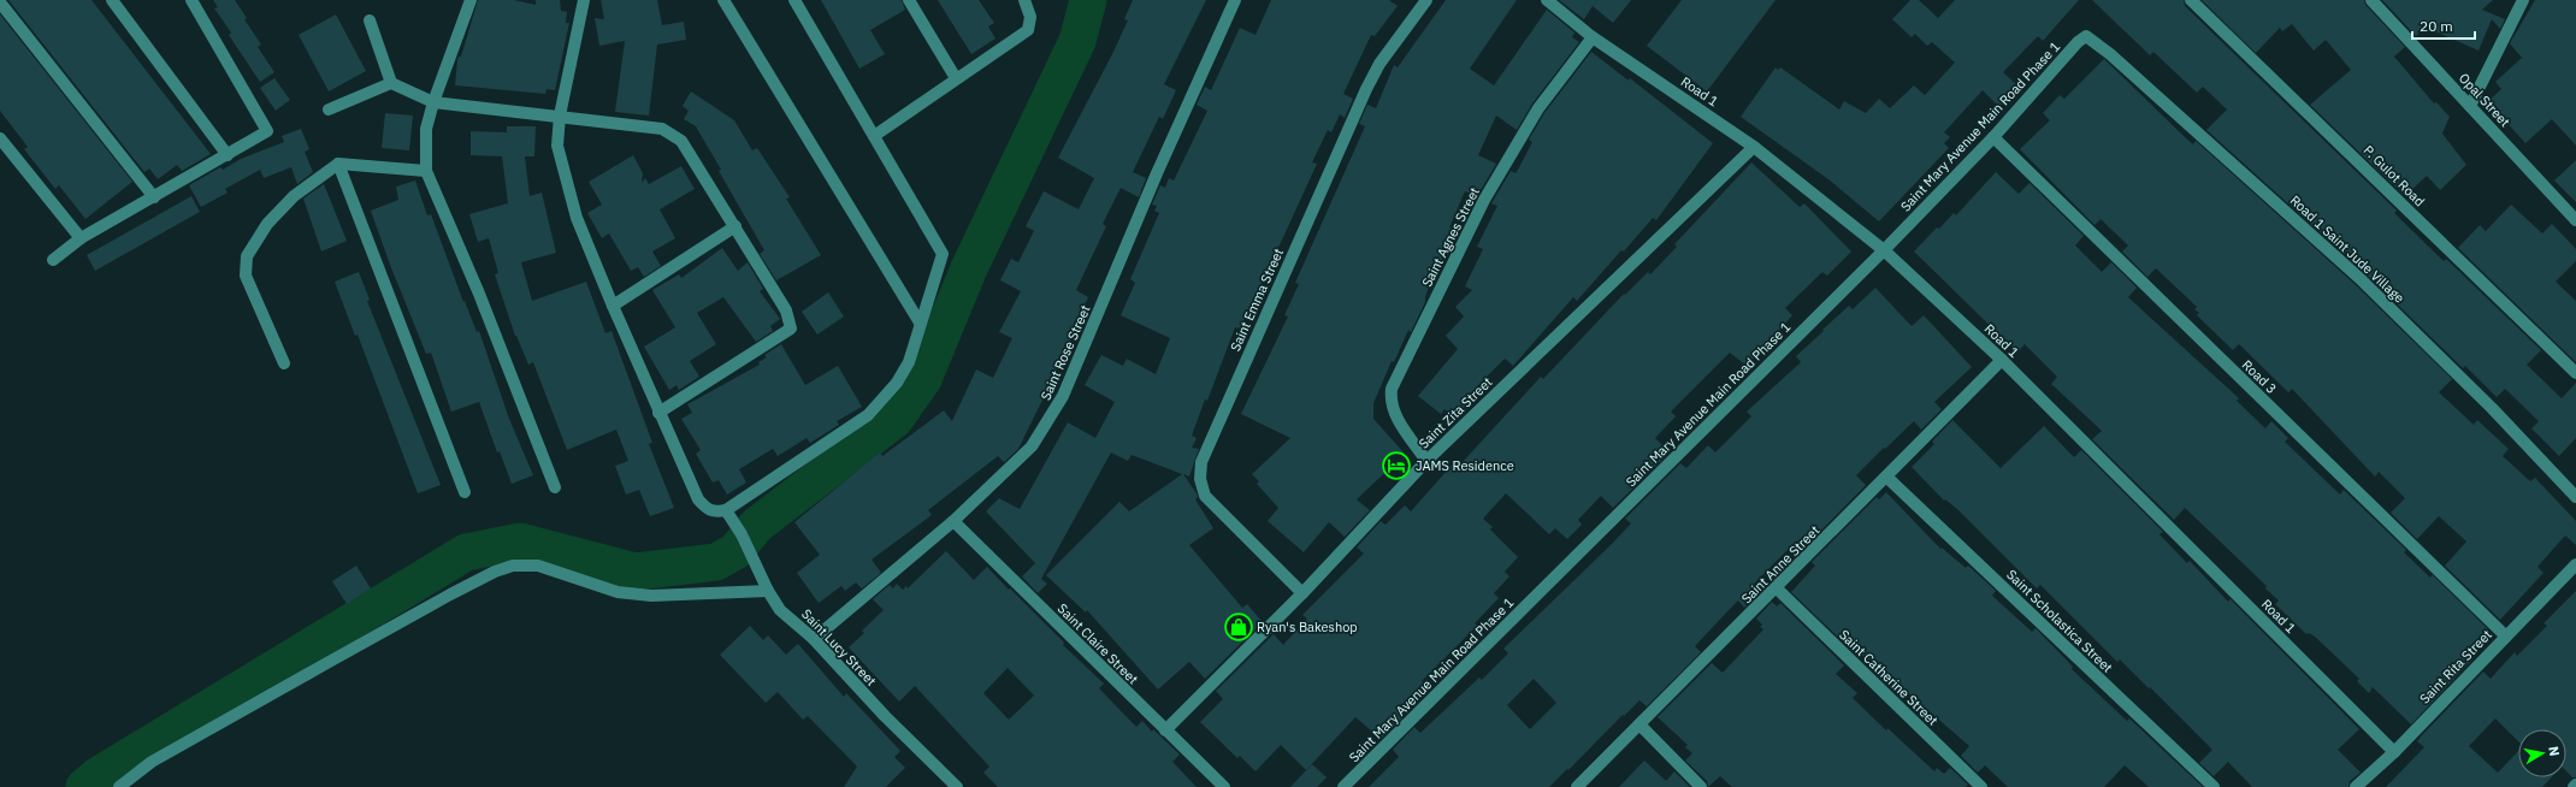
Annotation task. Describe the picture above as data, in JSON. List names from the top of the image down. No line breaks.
{"streets":{"street":["Road 1","Opal Street","Saint Mary Avenue Main Road Phase 1","P. Gulot Road","Saint Agnes Street","Road 1 Saint Jude Village","Saint Emma Street","Saint Rose Street","Road 3","Saint Zita Street","Saint Anne Street","Saint Scholastica Street","Saint Claire Street","Saint Lucy Street","Saint Rita Street","Saint Catherine Street"]},"crossings":[["Road 1","Saint Mary Avenue Main Road Phase 1"],["Road 1","Saint Agnes Street"],["Road 1","Saint Zita Street"],["Road 1","Saint Anne Street"],["Road 1","Saint Rita Street"],["Saint Mary Avenue Main Road Phase 1","Road 1 Saint Jude Village"],["Saint Mary Avenue Main Road Phase 1","Road 3"],["Saint Agnes Street","Saint Zita Street"],["Saint Emma Street","Saint Zita Street"],["Saint Rose Street","Saint Claire Street"],["Saint Rose Street","Saint Lucy Street"],["Road 3","Saint Rita Street"],["Saint Zita Street","Saint Claire Street"],["Saint Anne Street","Saint Scholastica Street"],["Saint Anne Street","Saint Catherine Street"]],"places":{"hotel":["JAMS Residence"],"shop":["Ryan's Bakeshop"]},"scale_bar":"20 m","north":"right"}
